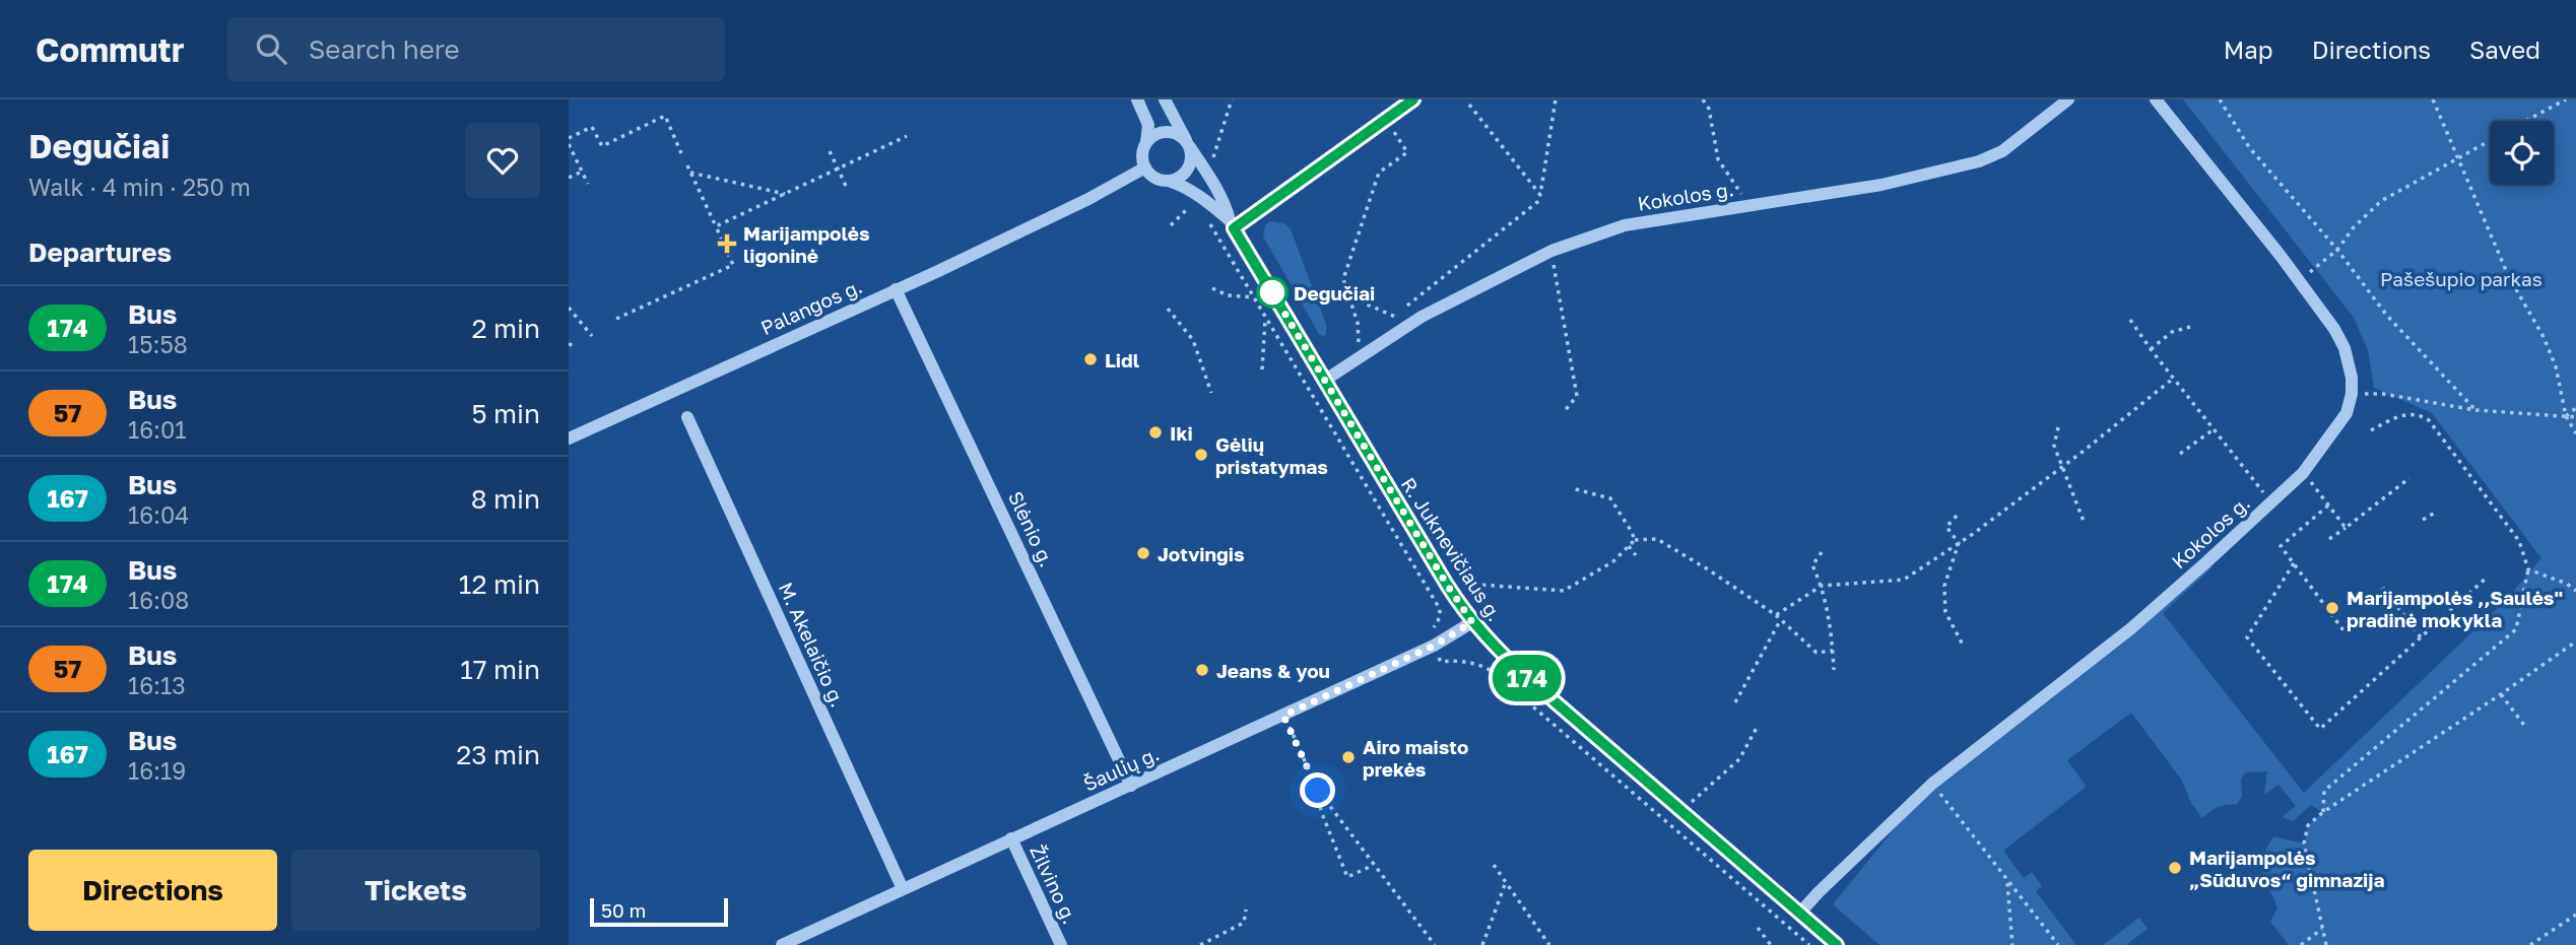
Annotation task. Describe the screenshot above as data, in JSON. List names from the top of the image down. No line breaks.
{"streets":{"street":["Kokolos g.","Palangos g.","Slėnio g.","R. Juknevičiaus g.","M. Akelaičio g.","Šaulių g.","Žilvino g."]},"crossings":[["Kokolos g.","R. Juknevičiaus g."],["Palangos g.","Slėnio g."],["Palangos g.","R. Juknevičiaus g."],["Slėnio g.","Šaulių g."],["R. Juknevičiaus g.","Šaulių g."],["M. Akelaičio g.","Šaulių g."],["Šaulių g.","Žilvino g."]],"parks":["Pašešupio parkas"],"places":{"health":["Marijampolės ligoninė"],"other":["Degučiai","Lidl","Iki","Gėlių pristatymas","Jotvingis","Marijampolės ,,Saulės\" pradinė mokykla","Jeans & you","Airo maisto prekės","Marijampolės „Sūduvos“ gimnazija"]},"lines":["bus line 174"],"scale_bar":"50 m","page":{"header":"Commutr","search":"Search here","nav":["Map","Directions","Saved"],"heading":[["Degučiai","Walk · 4 min · 250 m"],"Departures"],"on_map":"174","list":[{"mark":"174","name":"Bus","note":"15:58","value":"2 min"},{"mark":"57","name":"Bus","note":"16:01","value":"5 min"},{"mark":"167","name":"Bus","note":"16:04","value":"8 min"},{"mark":"174","name":"Bus","note":"16:08","value":"12 min"},{"mark":"57","name":"Bus","note":"16:13","value":"17 min"},{"mark":"167","name":"Bus","note":"16:19","value":"23 min"}],"buttons":["Directions","Tickets"],"scale":"50 m"}}
